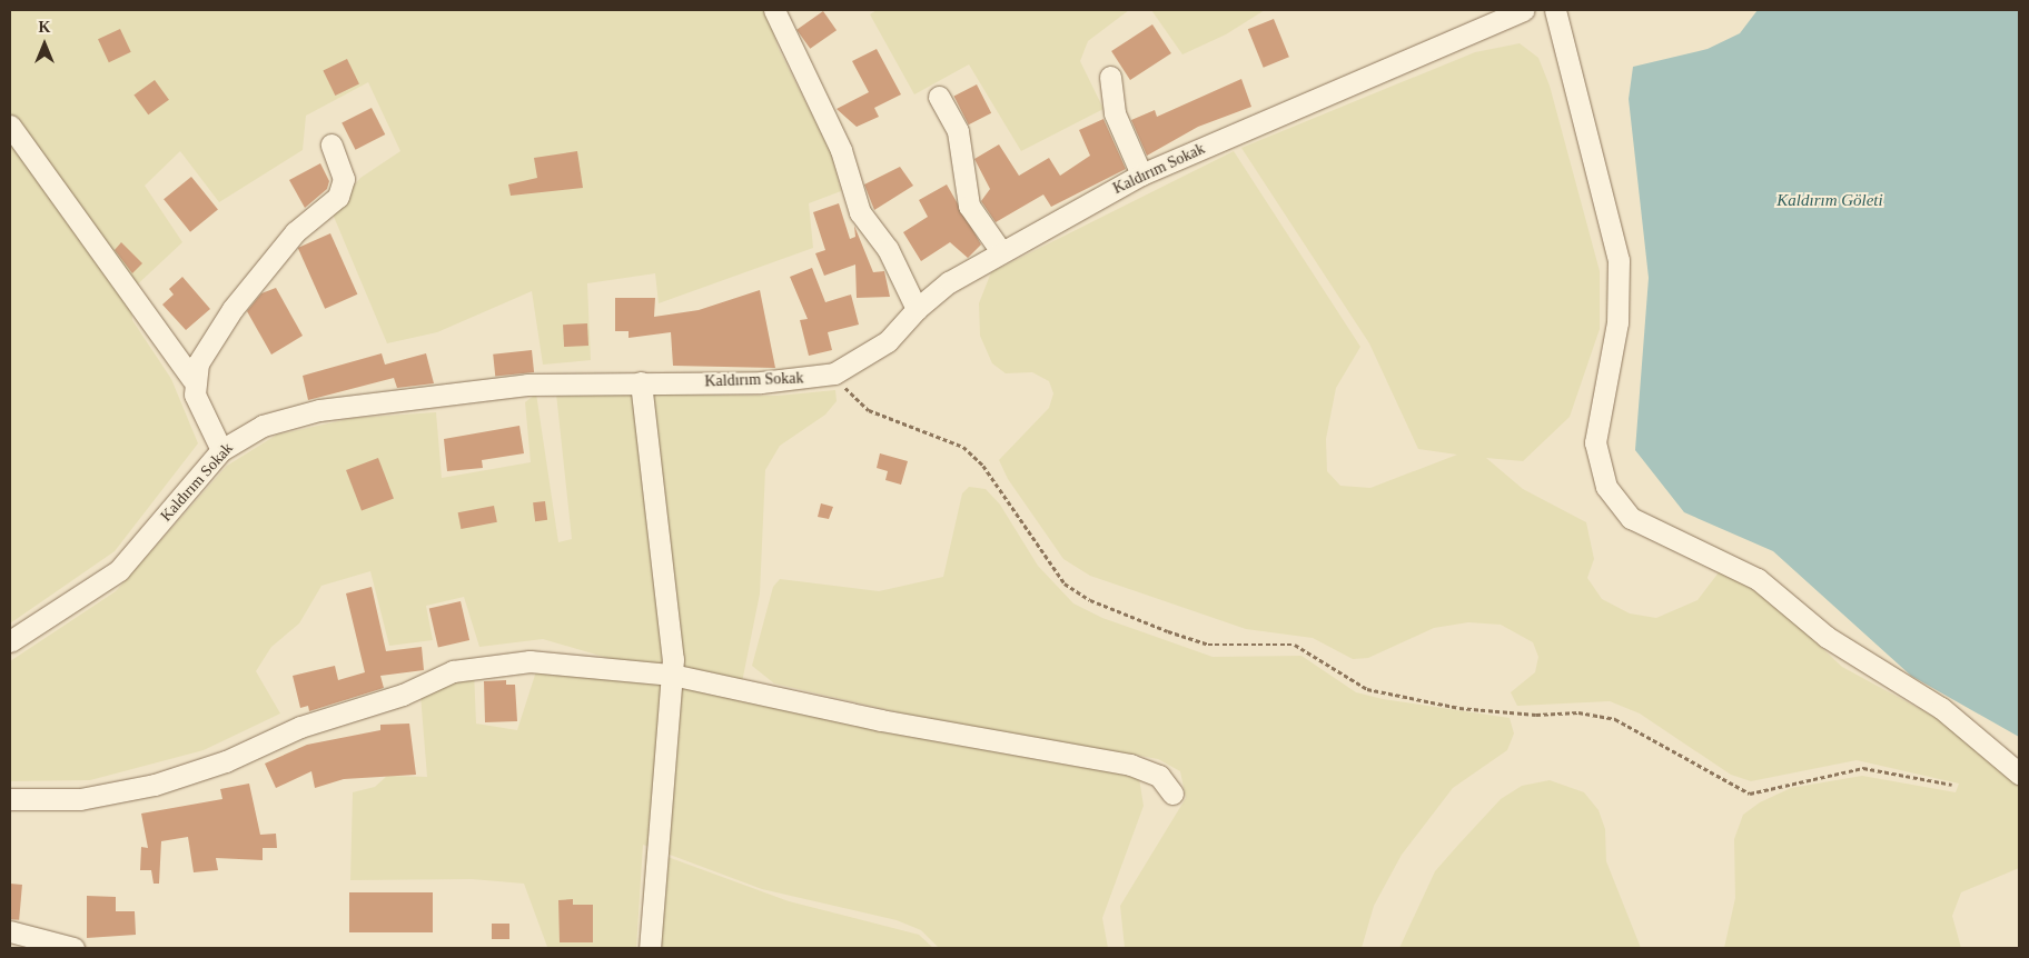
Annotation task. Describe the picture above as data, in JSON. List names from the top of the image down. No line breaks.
{"streets":{"street":["Kaldırım Sokak"]},"water":["Kaldırım Göleti"],"north":"top"}
